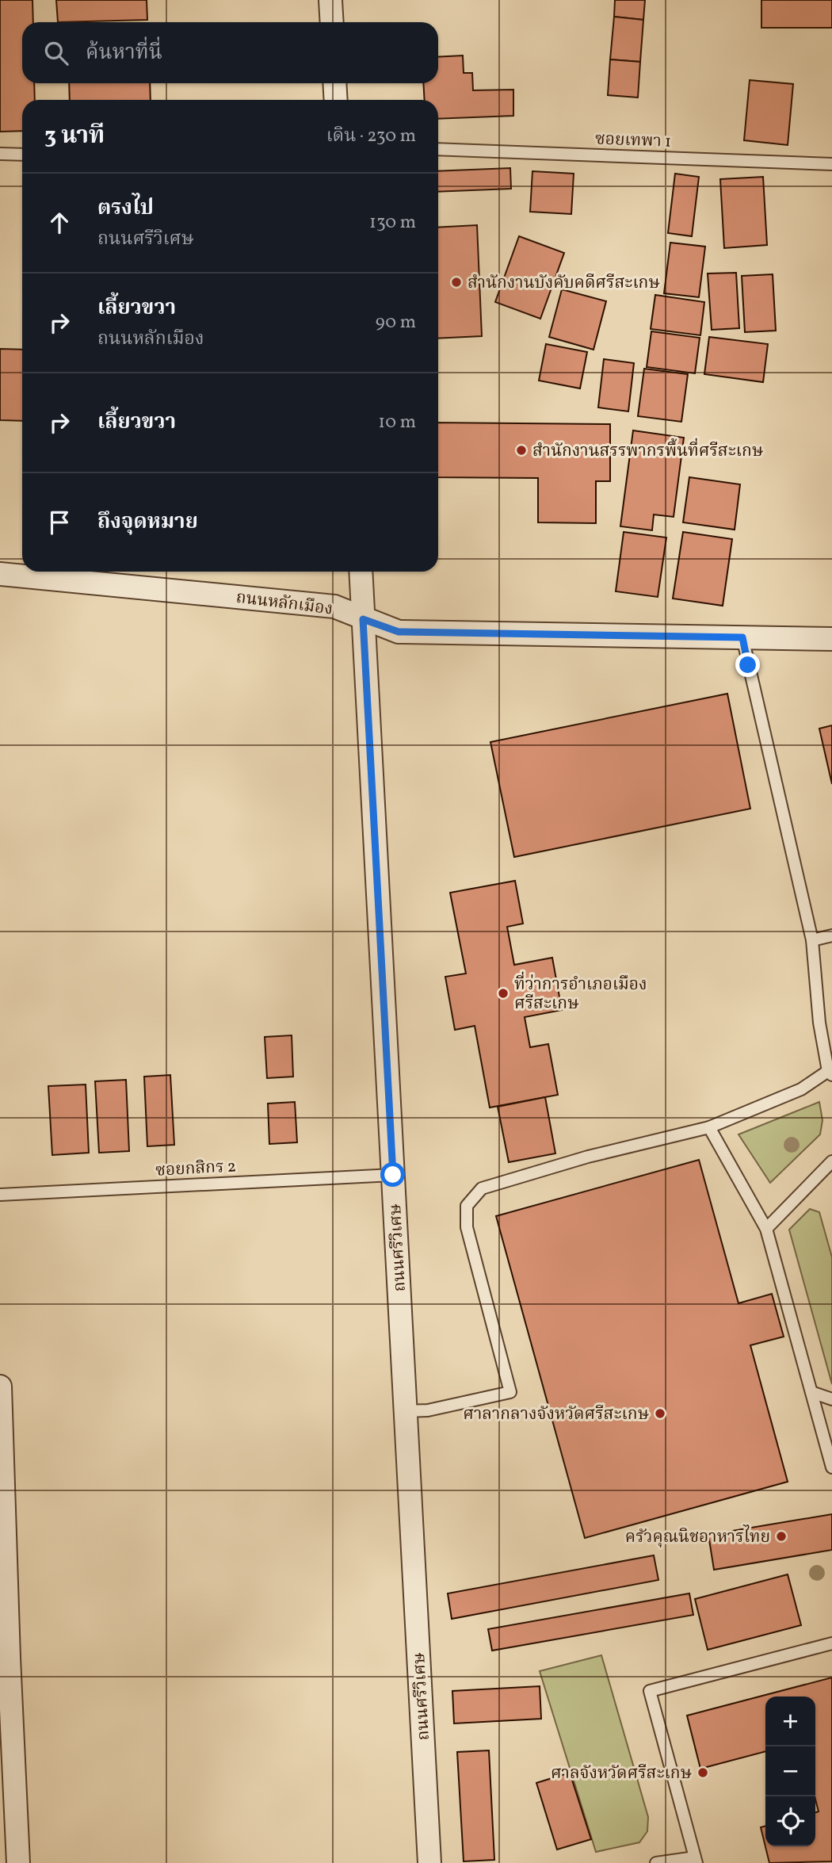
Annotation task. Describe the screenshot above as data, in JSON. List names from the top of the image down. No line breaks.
{"streets":{"street":["ถนนหลักเมือง","ถนนศรีวิเศษ"],"lane":["ซอยเทพา 1","ซอยกสิกร 2"]},"crossings":[["ถนนหลักเมือง","ถนนศรีวิเศษ"],["ซอยกสิกร 2","ถนนศรีวิเศษ"]],"places":["สำนักงานบังคับคดีศรีสะเกษ","สำนักงานสรรพากรพื้นที่ศรีสะเกษ","ที่ว่าการอำเภอเมือง ศรีสะเกษ","ศาลากลางจังหวัดศรีสะเกษ","ครัวคุณนิชอาหารไทย","ศาลจังหวัดศรีสะเกษ"],"page":{"search":"ค้นหาที่นี่","heading":["3 นาที","เดิน · 230 m"],"list":[["ตรงไป","ถนนศรีวิเศษ","130 m"],["เลี้ยวขวา","ถนนหลักเมือง","90 m"],["เลี้ยวขวา","10 m"],"ถึงจุดหมาย"],"map_buttons":["+","−"]}}
